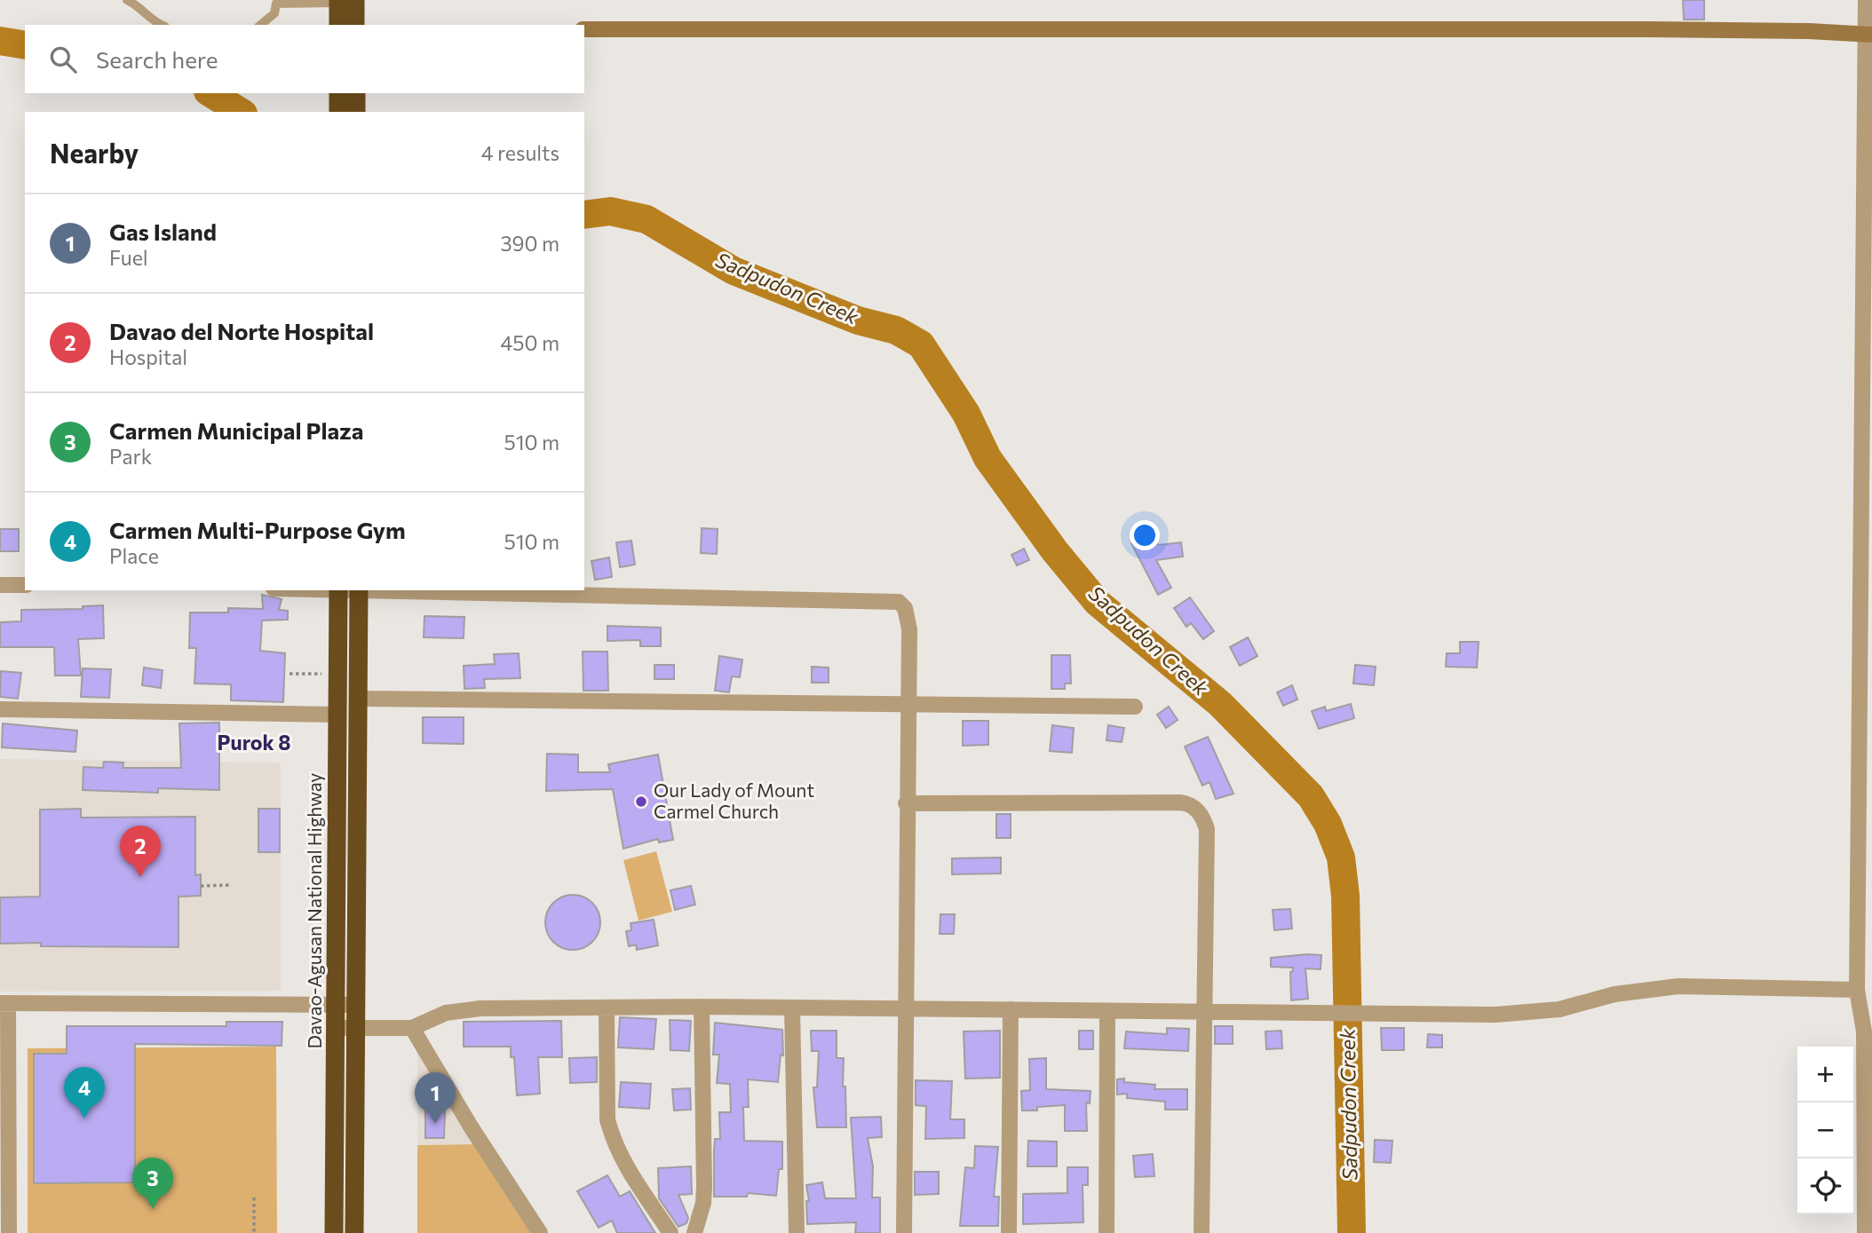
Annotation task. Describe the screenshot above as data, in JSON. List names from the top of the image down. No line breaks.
{"streets":{"highway":["Davao-Agusan National Highway"]},"districts":["Purok 8"],"water":["Sadpudon Creek"],"places":["Our Lady of Mount Carmel Church"],"page":{"search":"Search here","heading":["Nearby","4 results"],"list":[{"mark":"1","name":"Gas Island","note":"Fuel","value":"390 m"},{"mark":"2","name":"Davao del Norte Hospital","note":"Hospital","value":"450 m"},{"mark":"3","name":"Carmen Municipal Plaza","note":"Park","value":"510 m"},{"mark":"4","name":"Carmen Multi-Purpose Gym","note":"Place","value":"510 m"}],"pins":["2","4","1","3"],"map_buttons":["+","−"]}}
